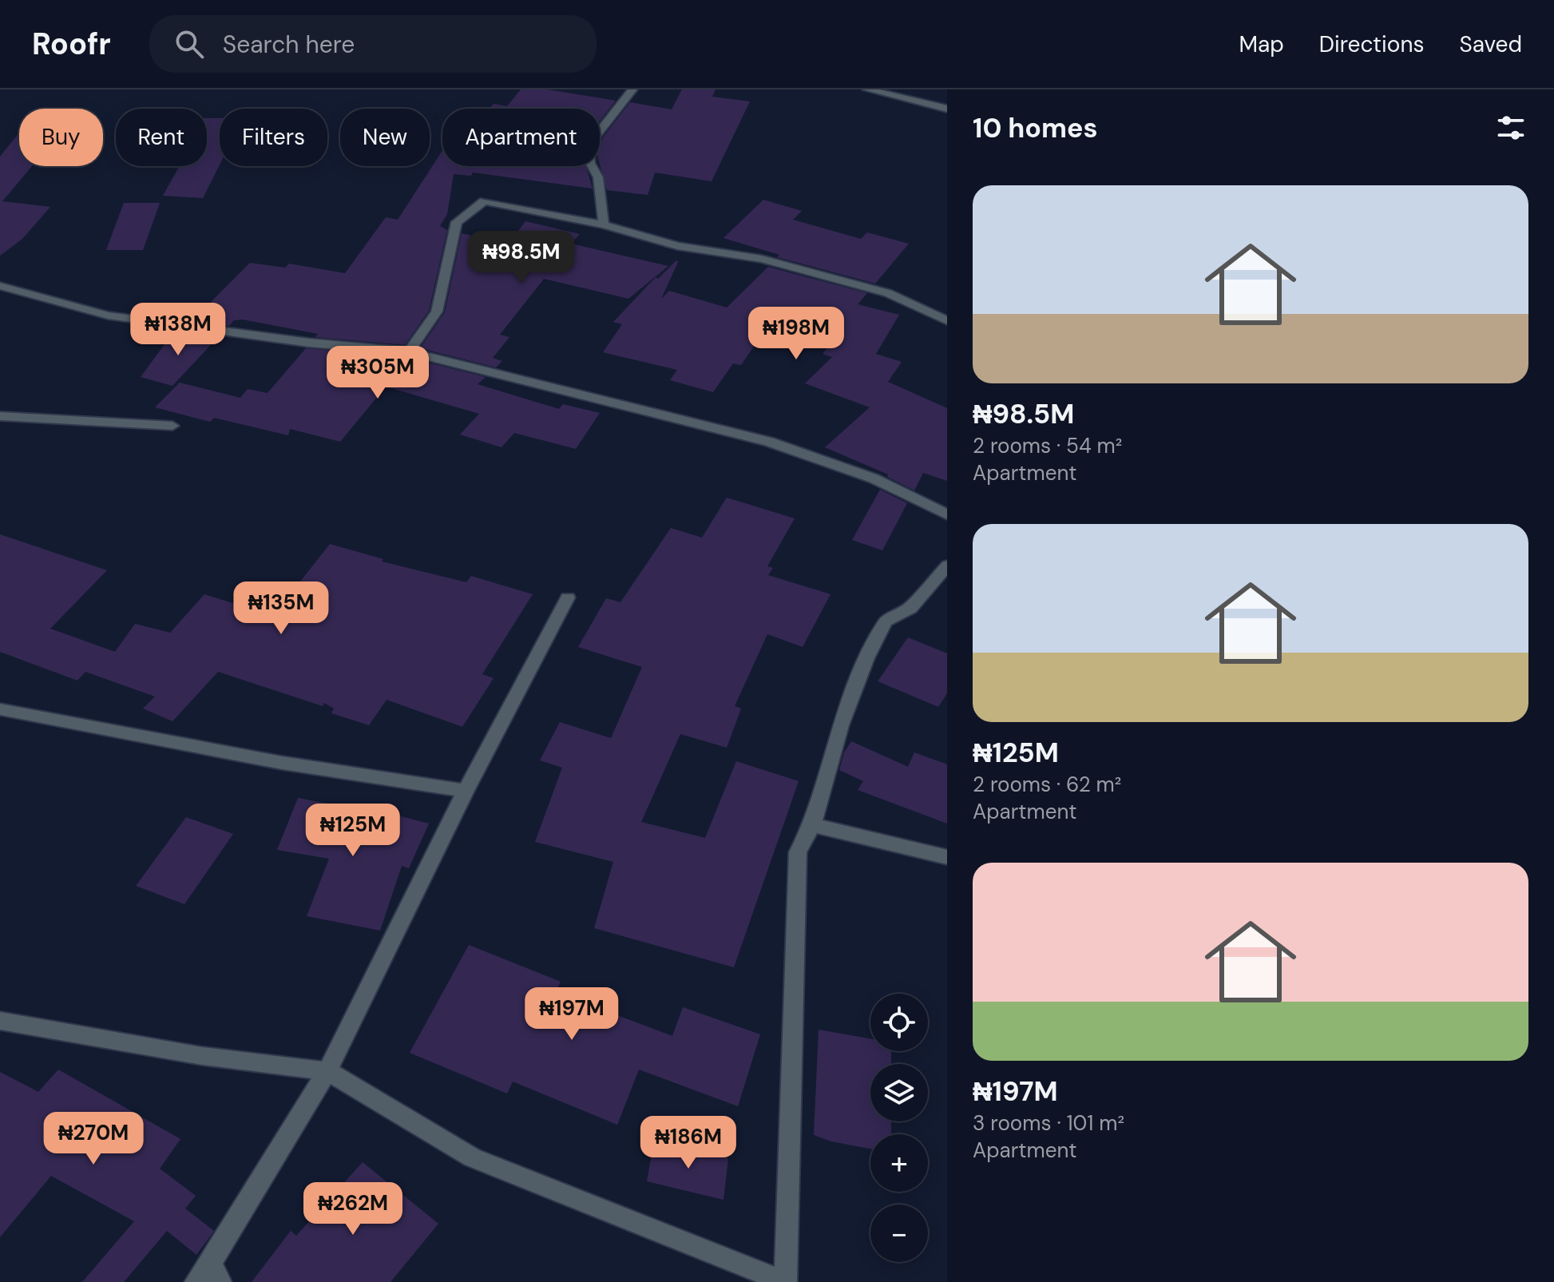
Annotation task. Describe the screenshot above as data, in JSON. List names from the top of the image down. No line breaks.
{"page":{"header":"Roofr","search":"Search here","nav":["Map","Directions","Saved"],"heading":"10 homes","chip":["Buy","Rent","Filters","New","Apartment"],"list":[{"name":"₦98.5M","note":"2 rooms · 54 m² · Apartment"},{"name":"₦125M","note":"2 rooms · 62 m² · Apartment"},{"name":"₦197M","note":"3 rooms · 101 m² · Apartment"}],"price":["₦98.5M","₦138M","₦198M","₦305M","₦135M","₦125M","₦197M","₦270M","₦186M","₦262M"],"map_buttons":["+","−"]}}
